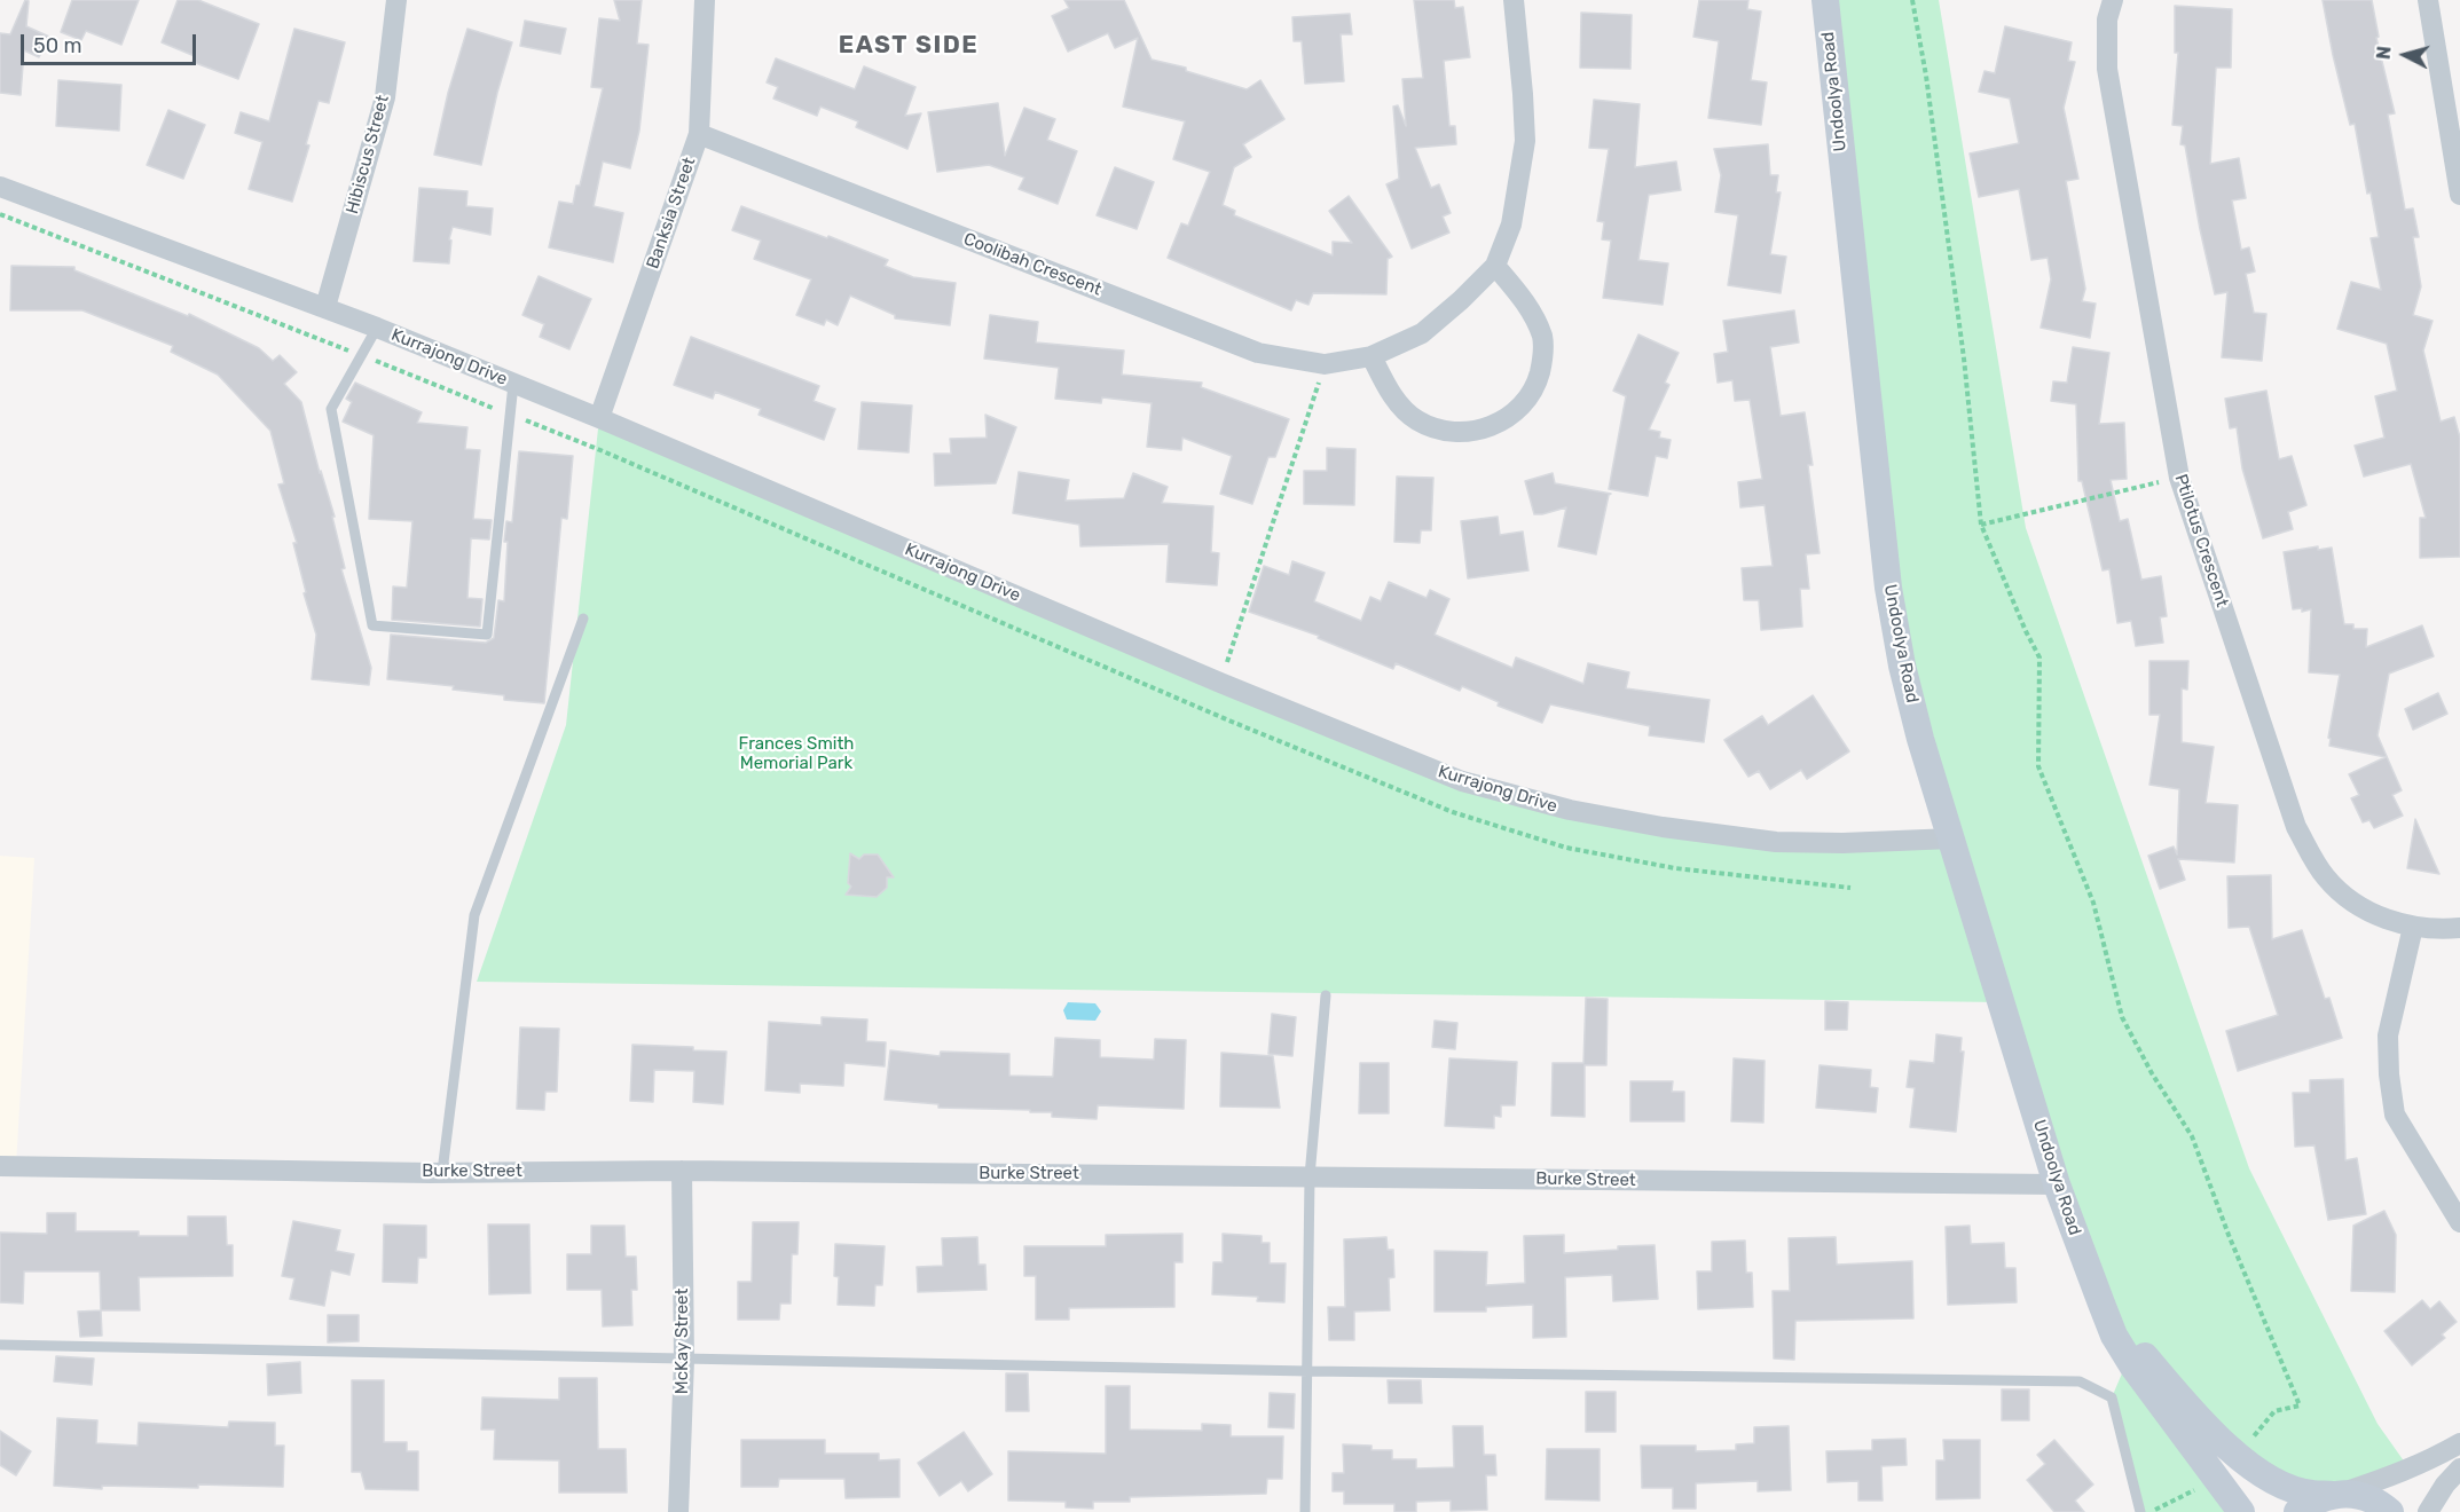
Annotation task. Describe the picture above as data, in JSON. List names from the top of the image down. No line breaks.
{"streets":{"main road":["Undoolya Road"],"street":["Hibiscus Street","Banksia Street","Coolibah Crescent","Kurrajong Drive","Ptilotus Crescent","Burke Street","McKay Street"]},"crossings":[["Undoolya Road","Kurrajong Drive"],["Undoolya Road","Burke Street"],["Hibiscus Street","Kurrajong Drive"],["Banksia Street","Coolibah Crescent"],["Banksia Street","Kurrajong Drive"],["Burke Street","McKay Street"]],"districts":["EAST SIDE"],"parks":["Frances Smith Memorial Park"],"scale_bar":"50 m","north":"left"}
